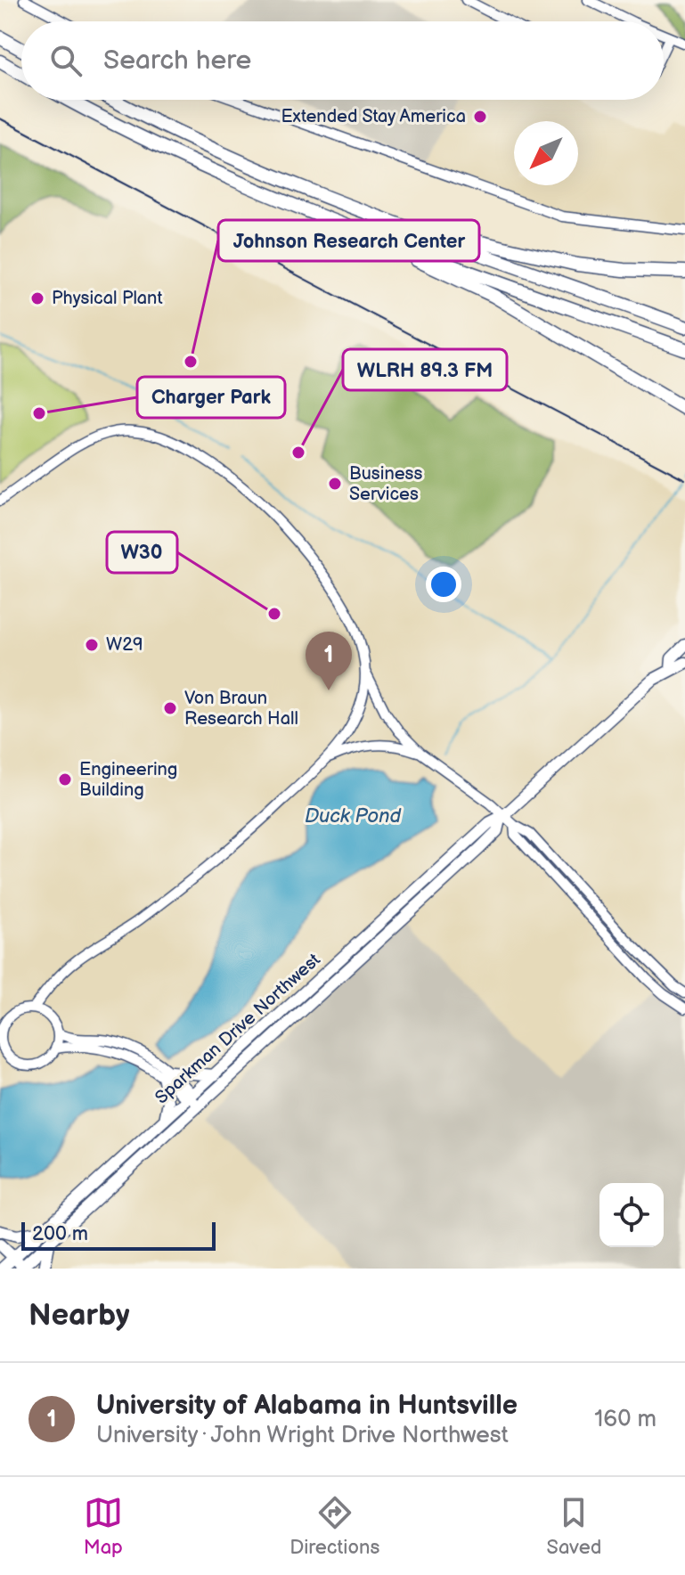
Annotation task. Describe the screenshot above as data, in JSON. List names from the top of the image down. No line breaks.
{"streets":{"main road":["Sparkman Drive Northwest"]},"water":["Duck Pond"],"places":["Extended Stay America","Physical Plant","Johnson Research Center","Charger Park","WLRH 89.3 FM","Business Services","W30","W29","Von Braun Research Hall","Engineering Building"],"scale_bar":"200 m","north":"bottom left","page":{"search":"Search here","pins":"1","scale":"200 m","heading":"Nearby","list":[{"mark":"1","name":"University of Alabama in Huntsville","note":"University · John Wright Drive Northwest","value":"160 m"}],"nav":["Map","Directions","Saved"]}}
